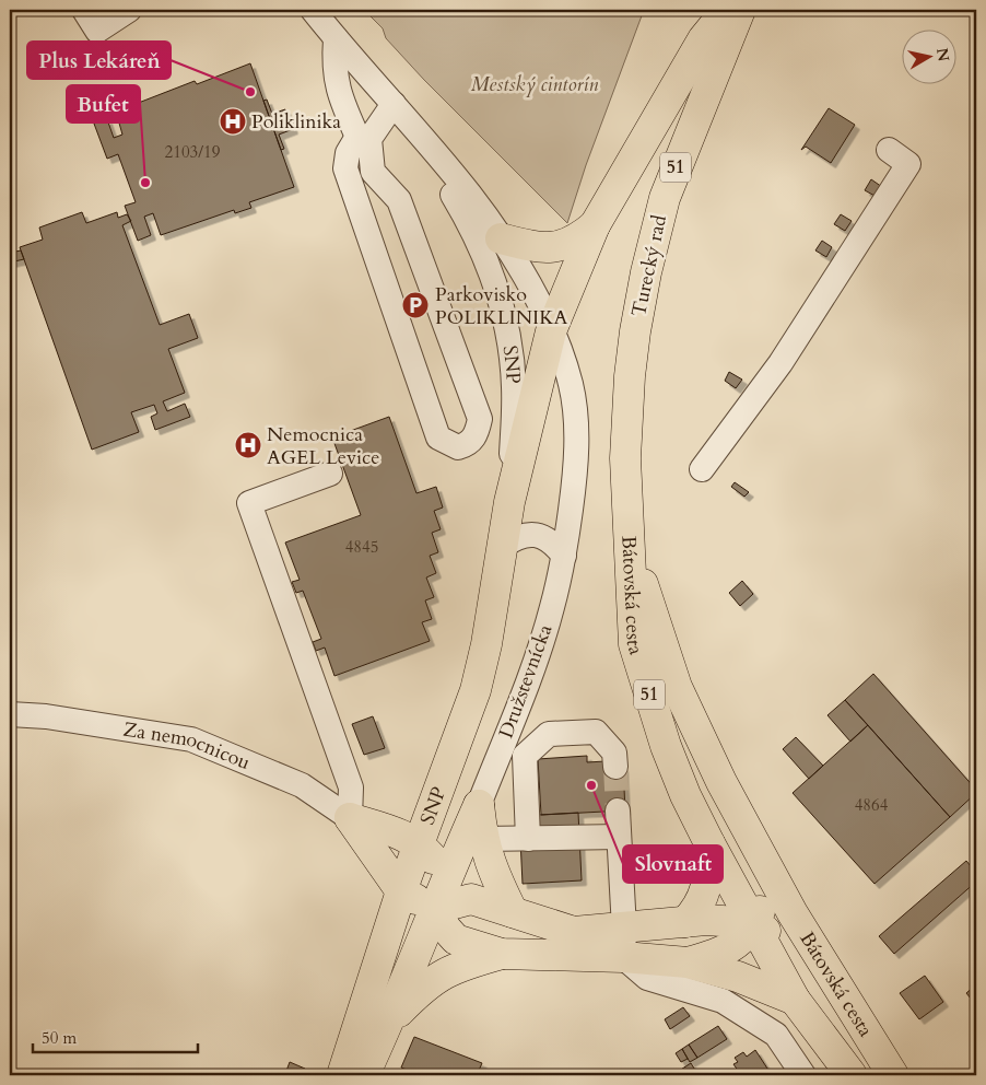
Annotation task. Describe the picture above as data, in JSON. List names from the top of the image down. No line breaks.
{"streets":{"main road":["51","Turecký rad","SNP","Bátovská cesta"],"street":["Družstevnícka","Za nemocnicou"]},"crossings":[["Turecký rad","Bátovská cesta"],["SNP","Družstevnícka"]],"parks":["Mestský cintorín"],"places":{"other":["Plus Lekáreň","Bufet","Slovnaft"],"hospital":["Poliklinika","Nemocnica AGEL Levice"],"parking":["Parkovisko POLIKLINIKA"]},"house_numbers":["2103/19","4845","4864"],"scale_bar":"50 m","north":"right"}
